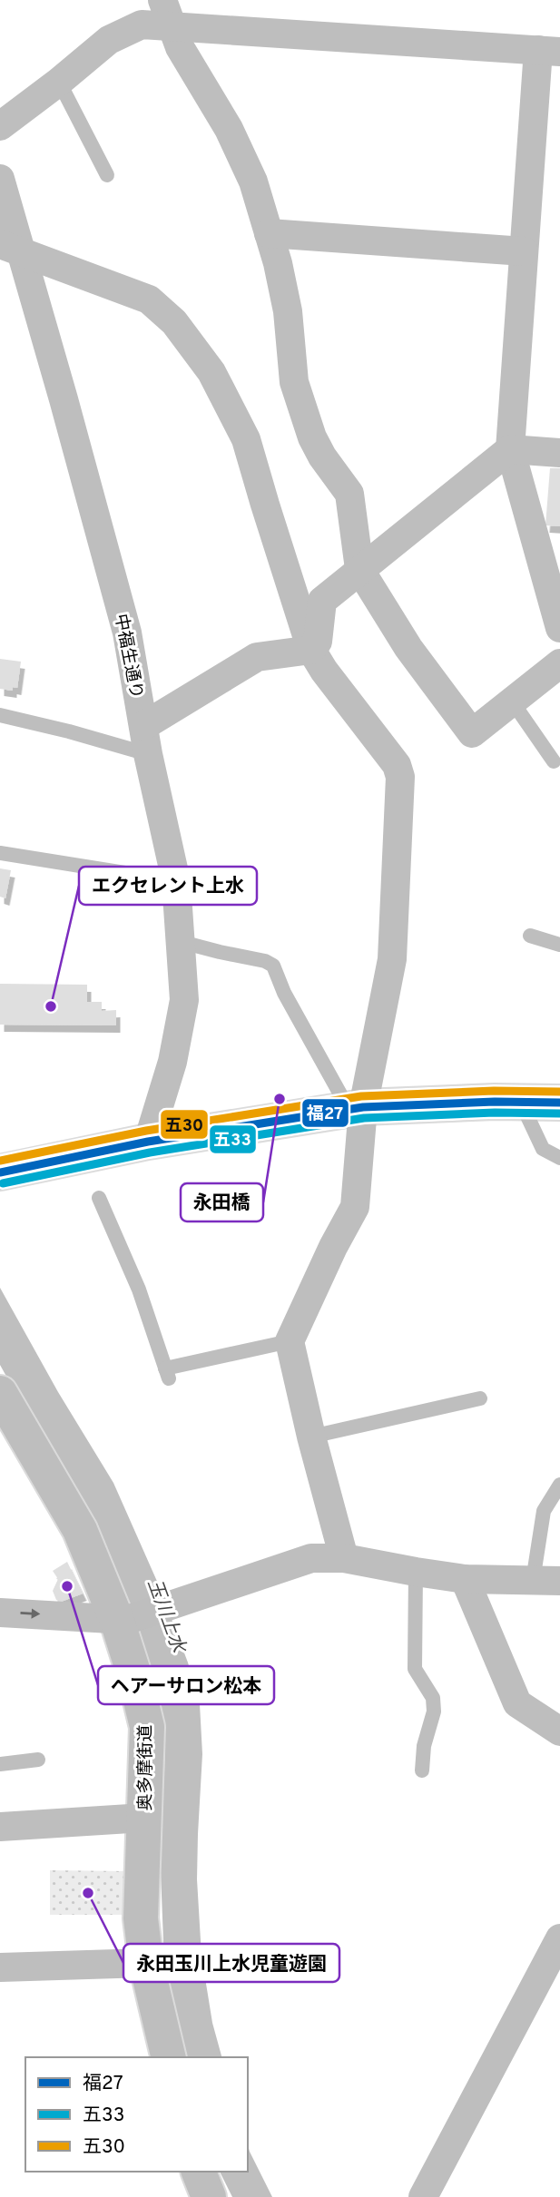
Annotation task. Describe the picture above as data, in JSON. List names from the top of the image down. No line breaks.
{"streets":{"main road":["奥多摩街道"],"street":["中福生通り"]},"water":["玉川上水"],"places":["エクセレント上水","永田橋","ヘアーサロン松本","永田玉川上水児童遊園"],"lines":["transit line 五30","transit line 福27","transit line 五33"],"legend":["福27","五33","五30"]}
